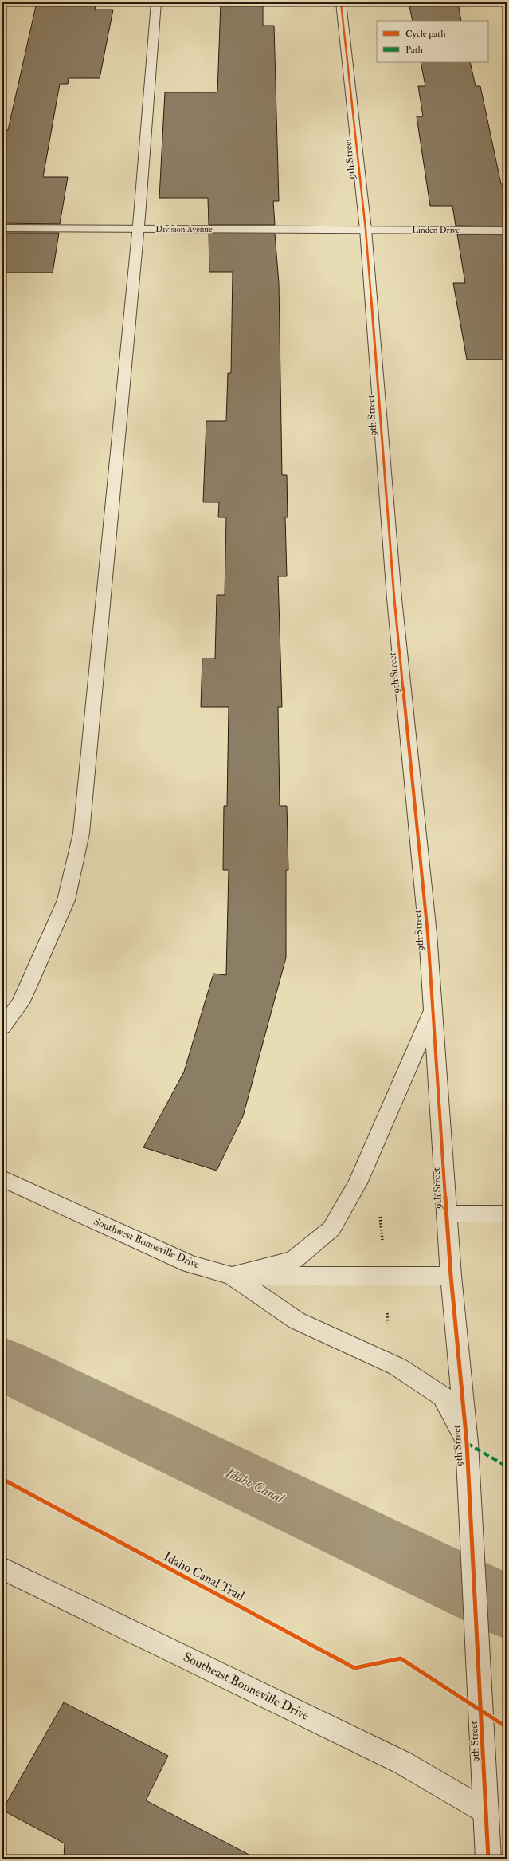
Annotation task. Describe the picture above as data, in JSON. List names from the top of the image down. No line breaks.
{"streets":{"street":["9th Street","Division Avenue","Linden Drive","Southwest Bonneville Drive","Southeast Bonneville Drive"],"cycle path":["Idaho Canal Trail"]},"crossings":[["9th Street","Division Avenue"],["9th Street","Linden Drive"],["9th Street","Southwest Bonneville Drive"],["9th Street","Southeast Bonneville Drive"],["Division Avenue","Linden Drive"]],"water":["Idaho Canal"],"legend":["Cycle path","Path"]}
